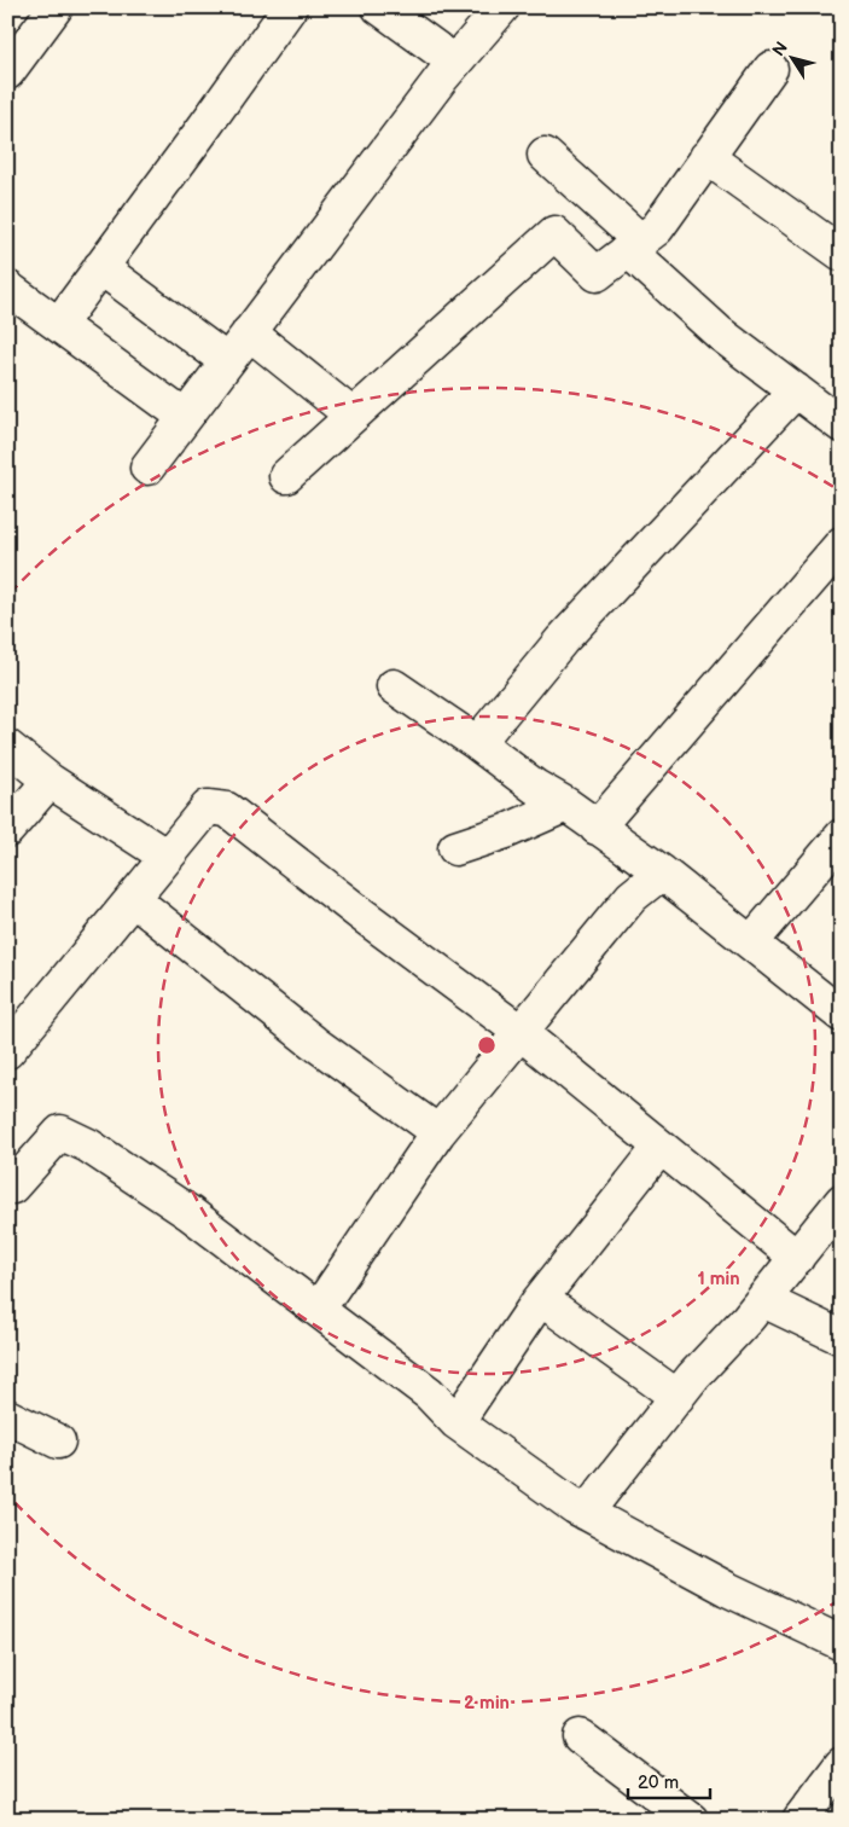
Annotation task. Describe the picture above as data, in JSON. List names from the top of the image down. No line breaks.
{"scale_bar":"20 m","north":"top left","rings":["1 min","2 min"]}
